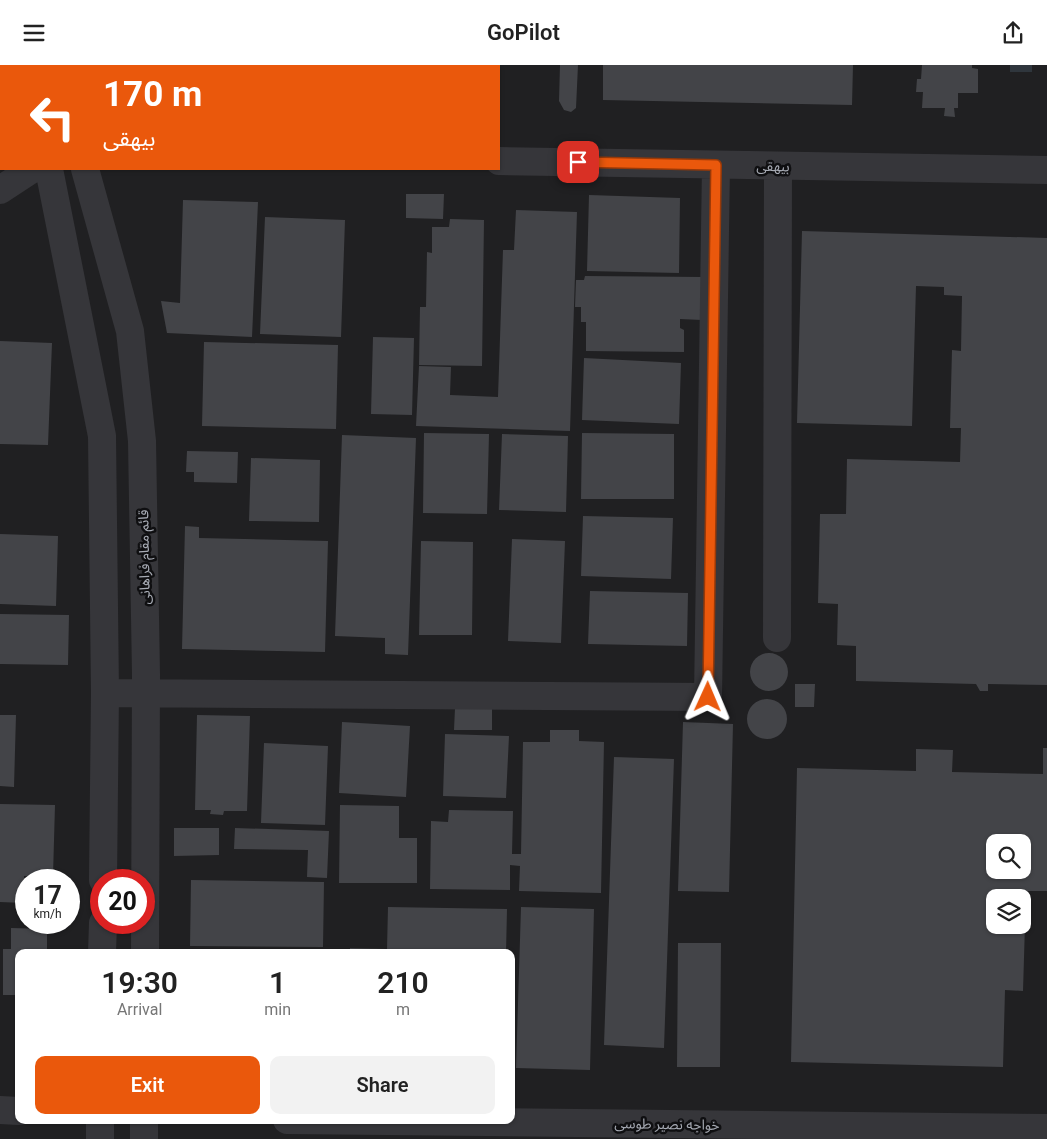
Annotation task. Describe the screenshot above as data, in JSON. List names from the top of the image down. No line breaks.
{"streets":{"street":["بیهقی","قائم مقام فراهانی","خواجه نصیر طوسی"]},"page":{"header":"GoPilot","turn":["170 m","بیهقی"],"speed":"17 km/h","limit":"20","eta":["19:30","Arrival","1","min","210","m"],"buttons":["Exit","Share"]}}
